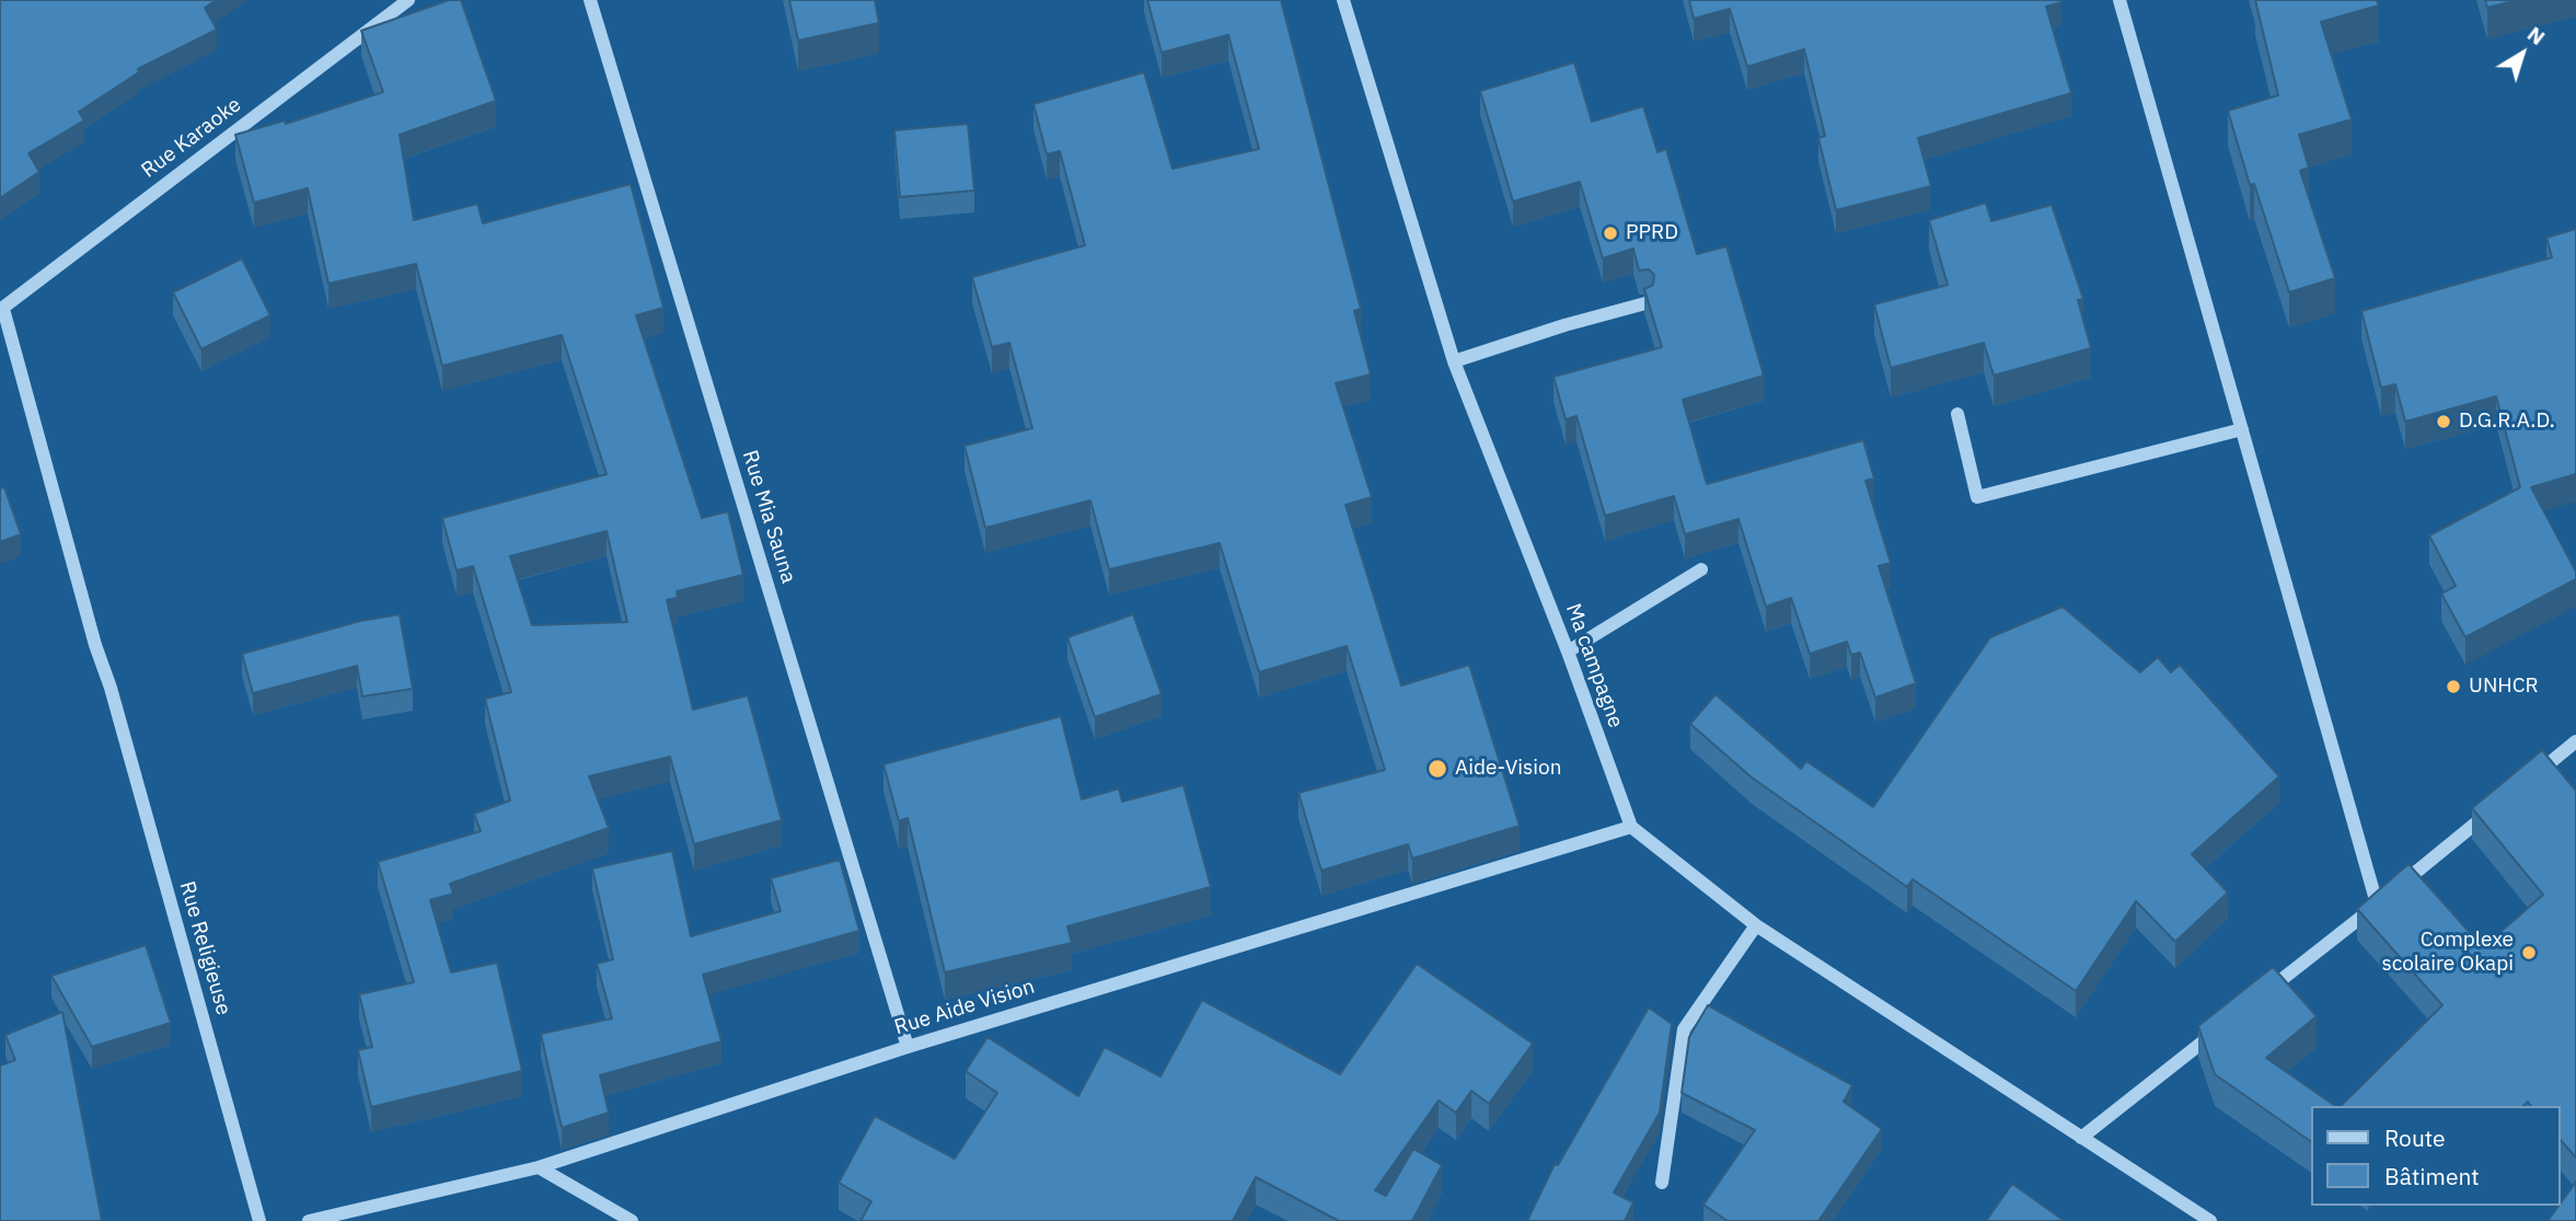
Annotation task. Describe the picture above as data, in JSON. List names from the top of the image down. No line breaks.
{"streets":{"street":["Rue Karaoke","Rue Mia Sauna","Ma campagne","Rue Religieuse","Rue Aide Vision"]},"crossings":[["Rue Karaoke","Rue Religieuse"],["Rue Mia Sauna","Rue Aide Vision"],["Ma campagne","Rue Aide Vision"]],"places":["PPRD","D.G.R.A.D.","UNHCR","Aide-Vision","Complexe scolaire Okapi"],"legend":["Route","Bâtiment"],"north":"top right"}
